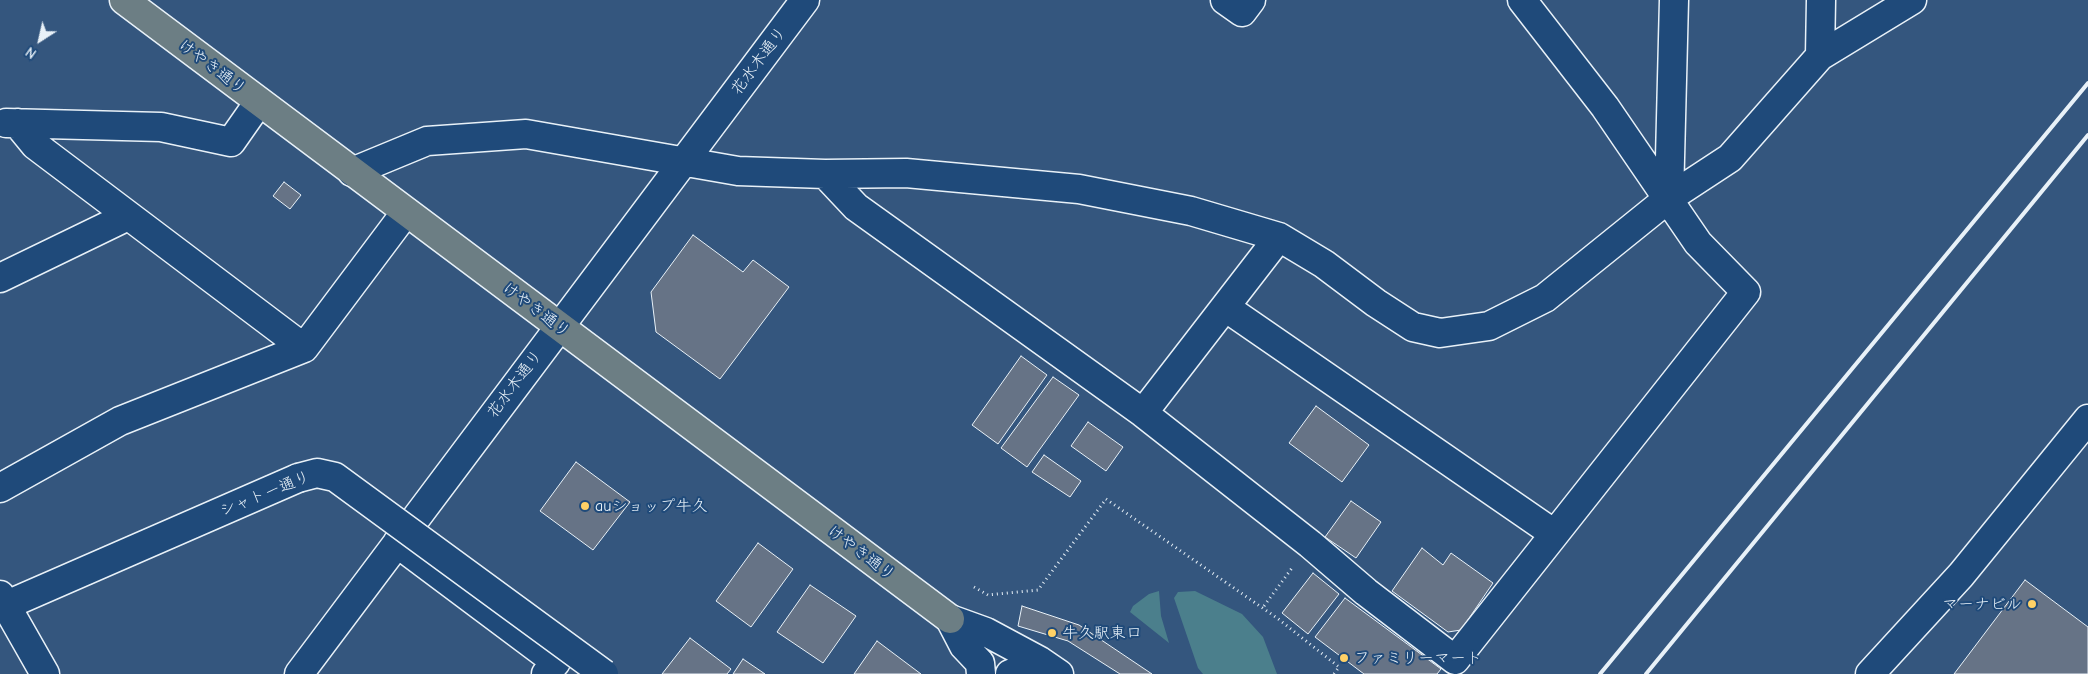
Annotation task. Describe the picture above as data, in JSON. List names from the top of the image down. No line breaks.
{"streets":{"main road":["けやき通り"],"street":["花水木通り","シャトー通り"]},"crossings":[["花水木通り","けやき通り"]],"places":["auショップ牛久","マーナビル","牛久駅東口","ファミリーマート"],"north":"bottom left"}
